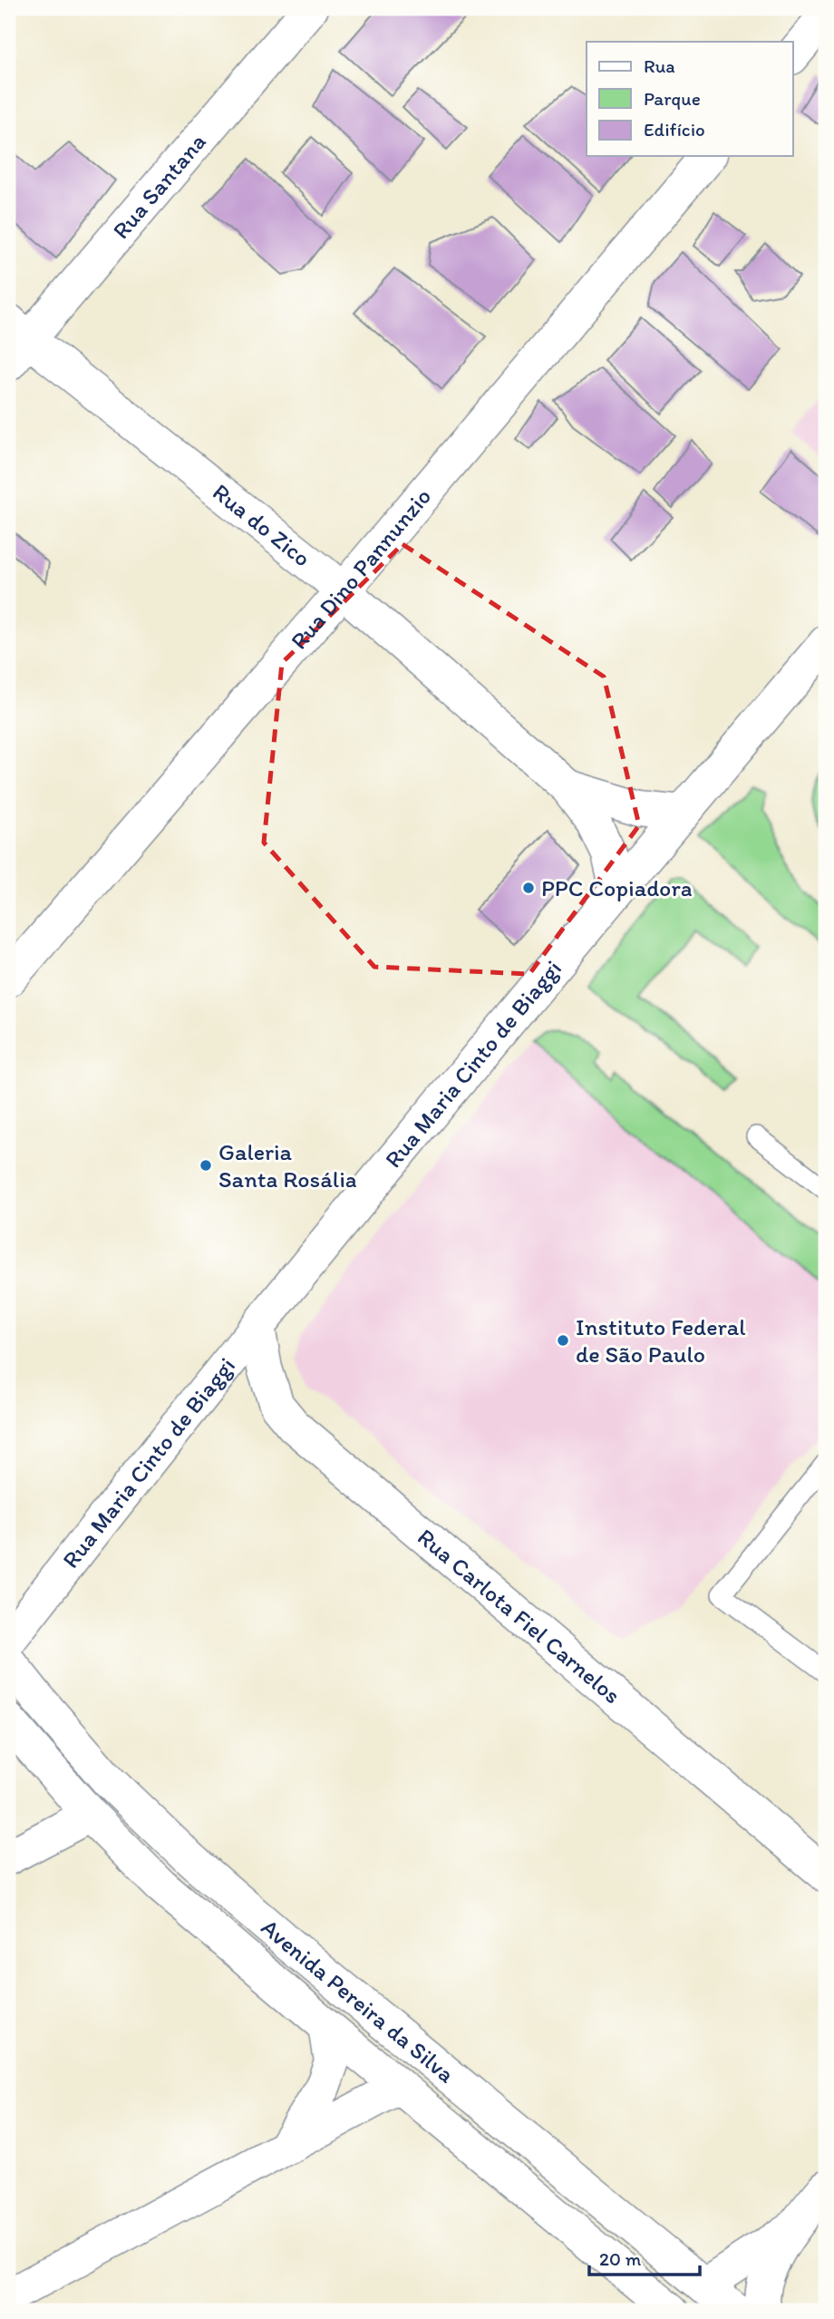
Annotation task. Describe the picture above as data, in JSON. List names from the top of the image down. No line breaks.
{"streets":{"street":["Rua Santana","Rua do Zico","Rua Dino Pannunzio","Rua Maria Cinto de Biaggi","Rua Carlota Fiel Carnelos","Avenida Pereira da Silva"]},"crossings":[["Rua Santana","Rua do Zico"],["Rua do Zico","Rua Dino Pannunzio"],["Rua do Zico","Rua Maria Cinto de Biaggi"],["Rua Maria Cinto de Biaggi","Rua Carlota Fiel Carnelos"]],"places":["PPC Copiadora","Galeria Santa Rosália","Instituto Federal de São Paulo"],"legend":["Rua","Parque","Edifício"],"scale_bar":"20 m"}
